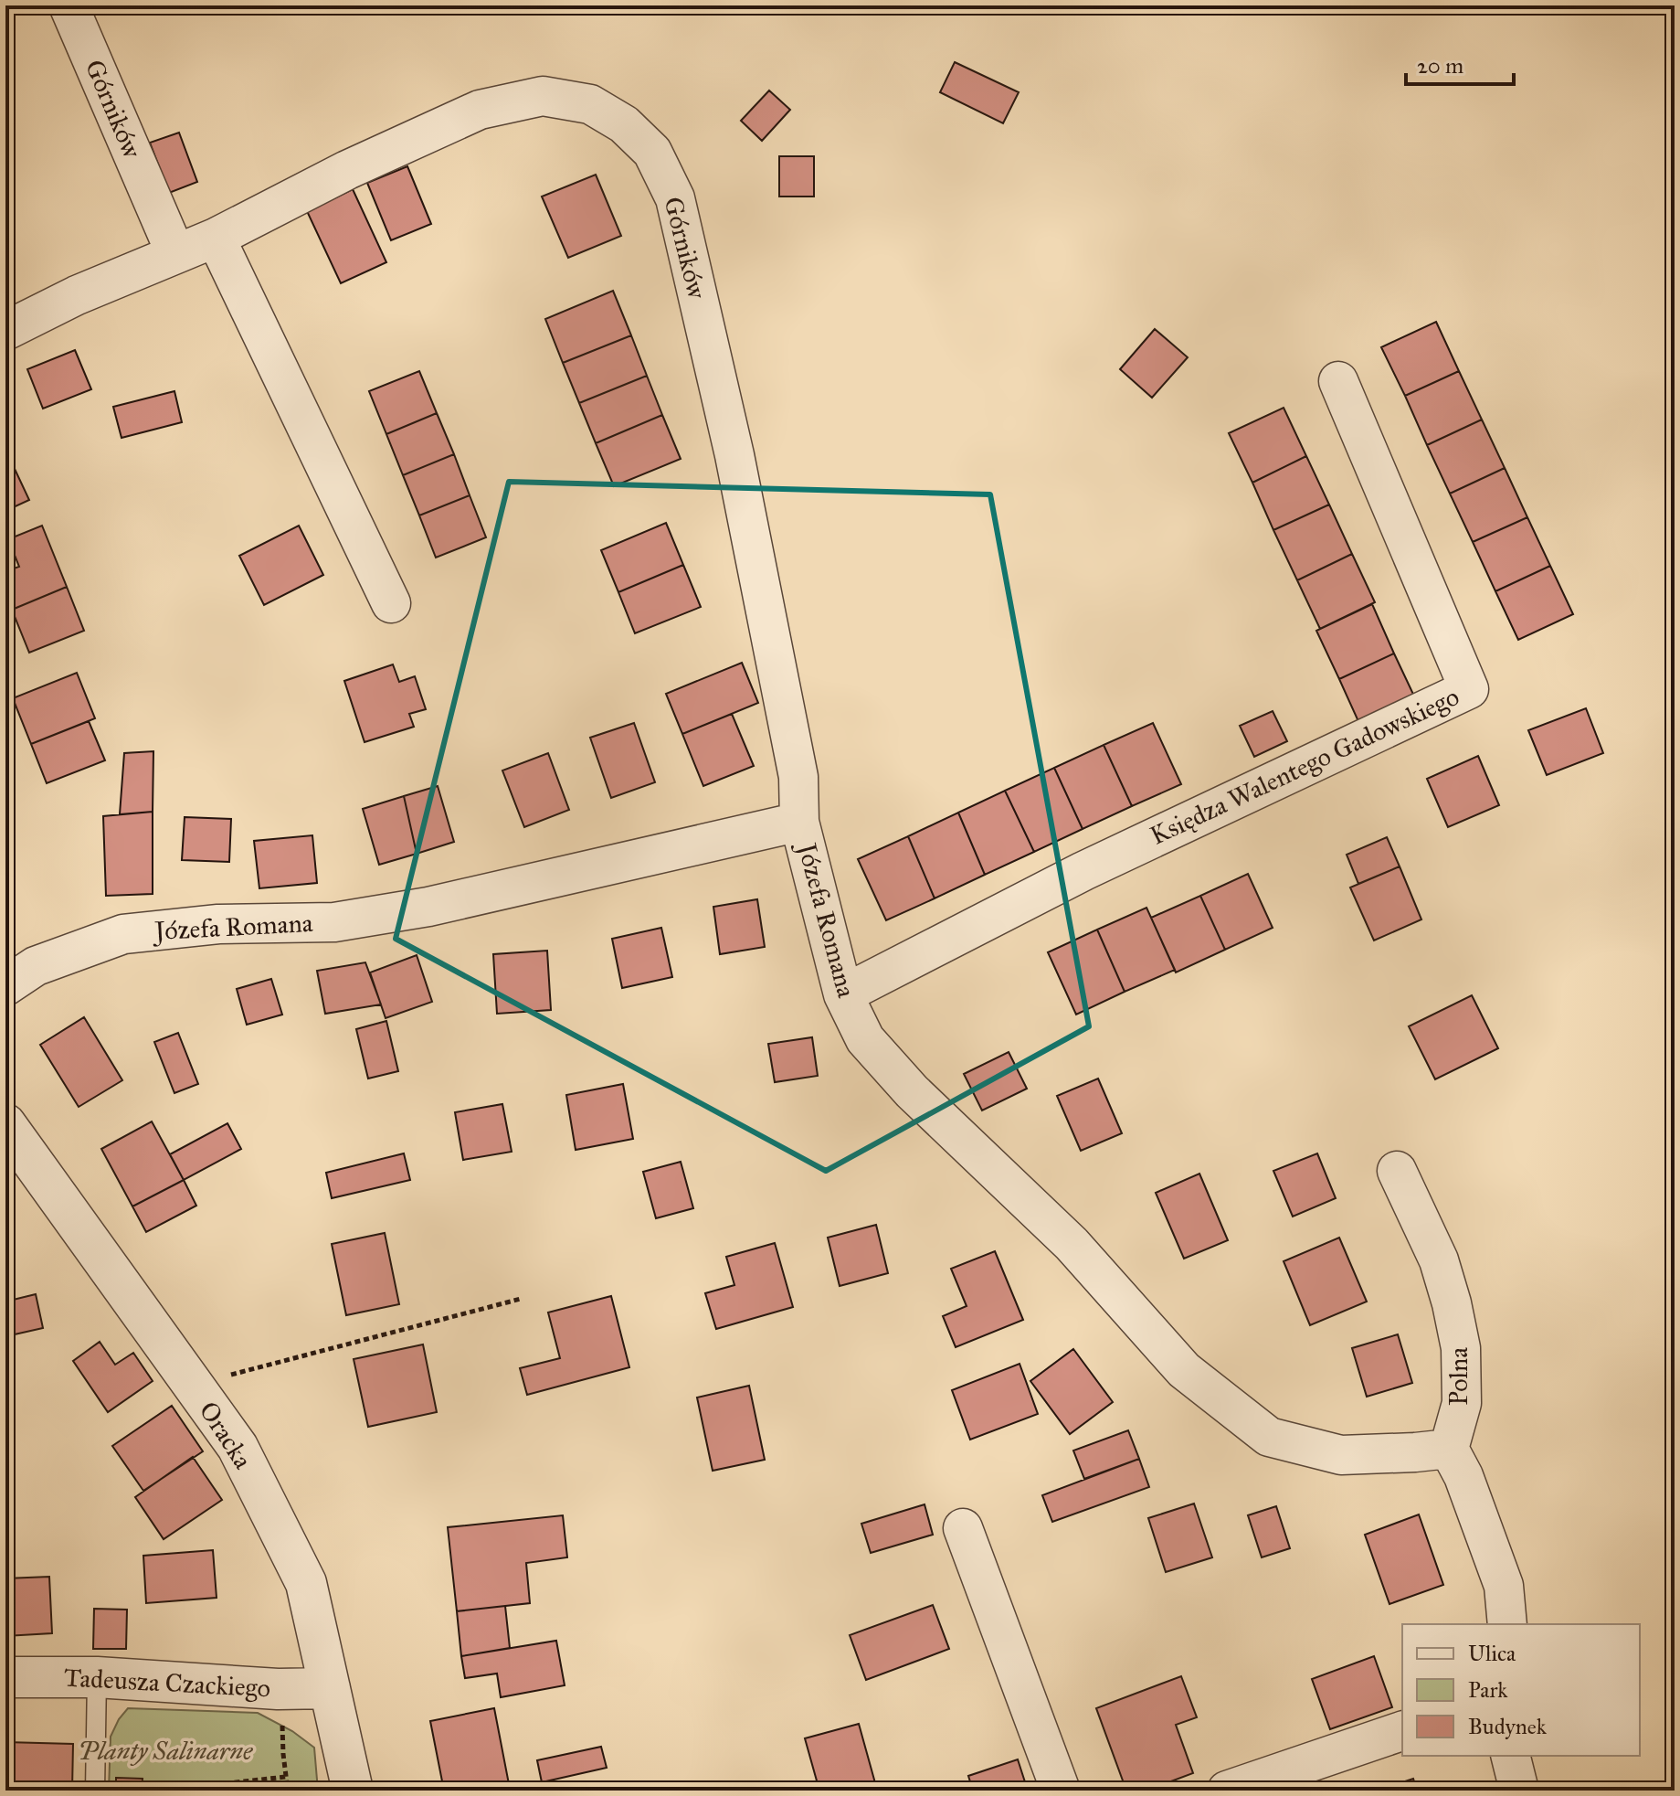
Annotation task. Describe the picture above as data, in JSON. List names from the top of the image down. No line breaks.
{"streets":{"street":["Górników","Księdza Walentego Gadowskiego","Józefa Romana","Polna","Oracka","Tadeusza Czackiego"]},"crossings":[["Górników","Józefa Romana"],["Księdza Walentego Gadowskiego","Józefa Romana"],["Józefa Romana","Polna"],["Oracka","Tadeusza Czackiego"]],"parks":["Planty Salinarne"],"legend":["Ulica","Park","Budynek"],"scale_bar":"20 m"}
